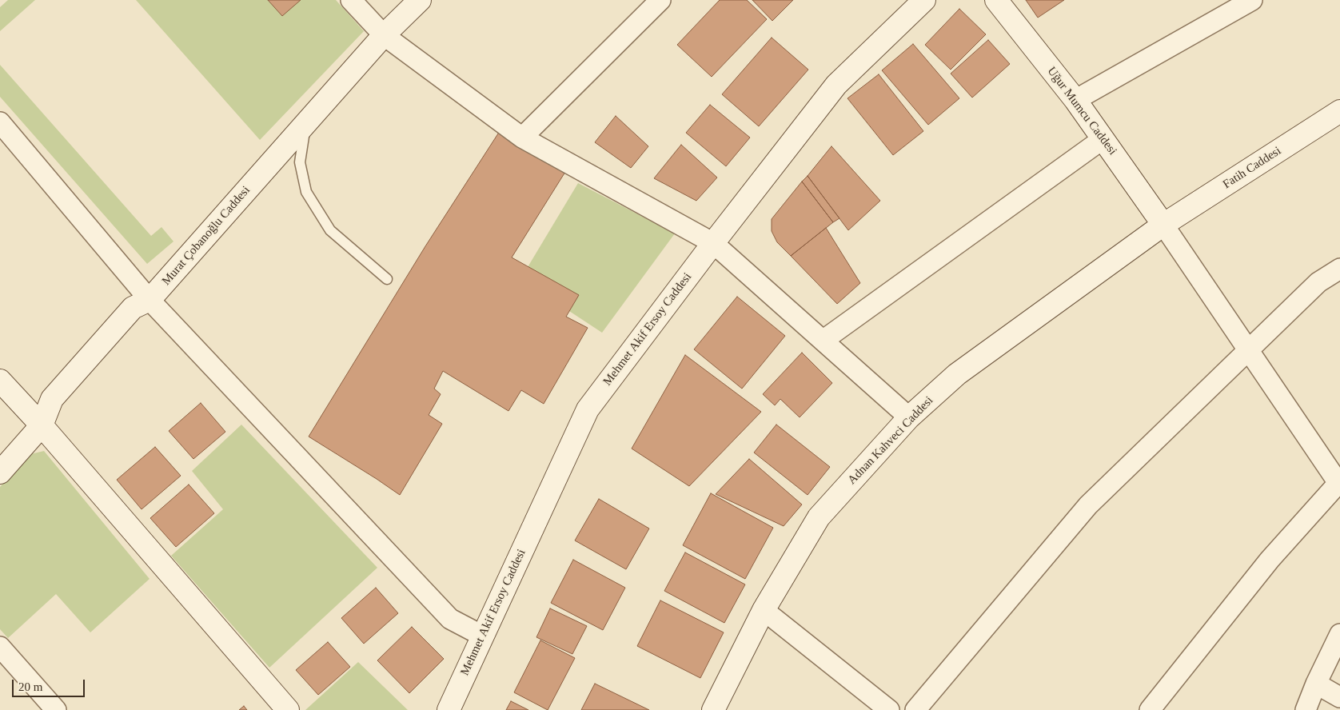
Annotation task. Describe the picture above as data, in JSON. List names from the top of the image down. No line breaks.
{"streets":{"street":["Uğur Mumcu Caddesi","Fatih Caddesi","Murat Çobanoğlu Caddesi","Mehmet Akif Ersoy Caddesi","Adnan Kahveci Caddesi"]},"crossings":[["Uğur Mumcu Caddesi","Fatih Caddesi"],["Uğur Mumcu Caddesi","Adnan Kahveci Caddesi"],["Fatih Caddesi","Adnan Kahveci Caddesi"]],"scale_bar":"20 m"}
